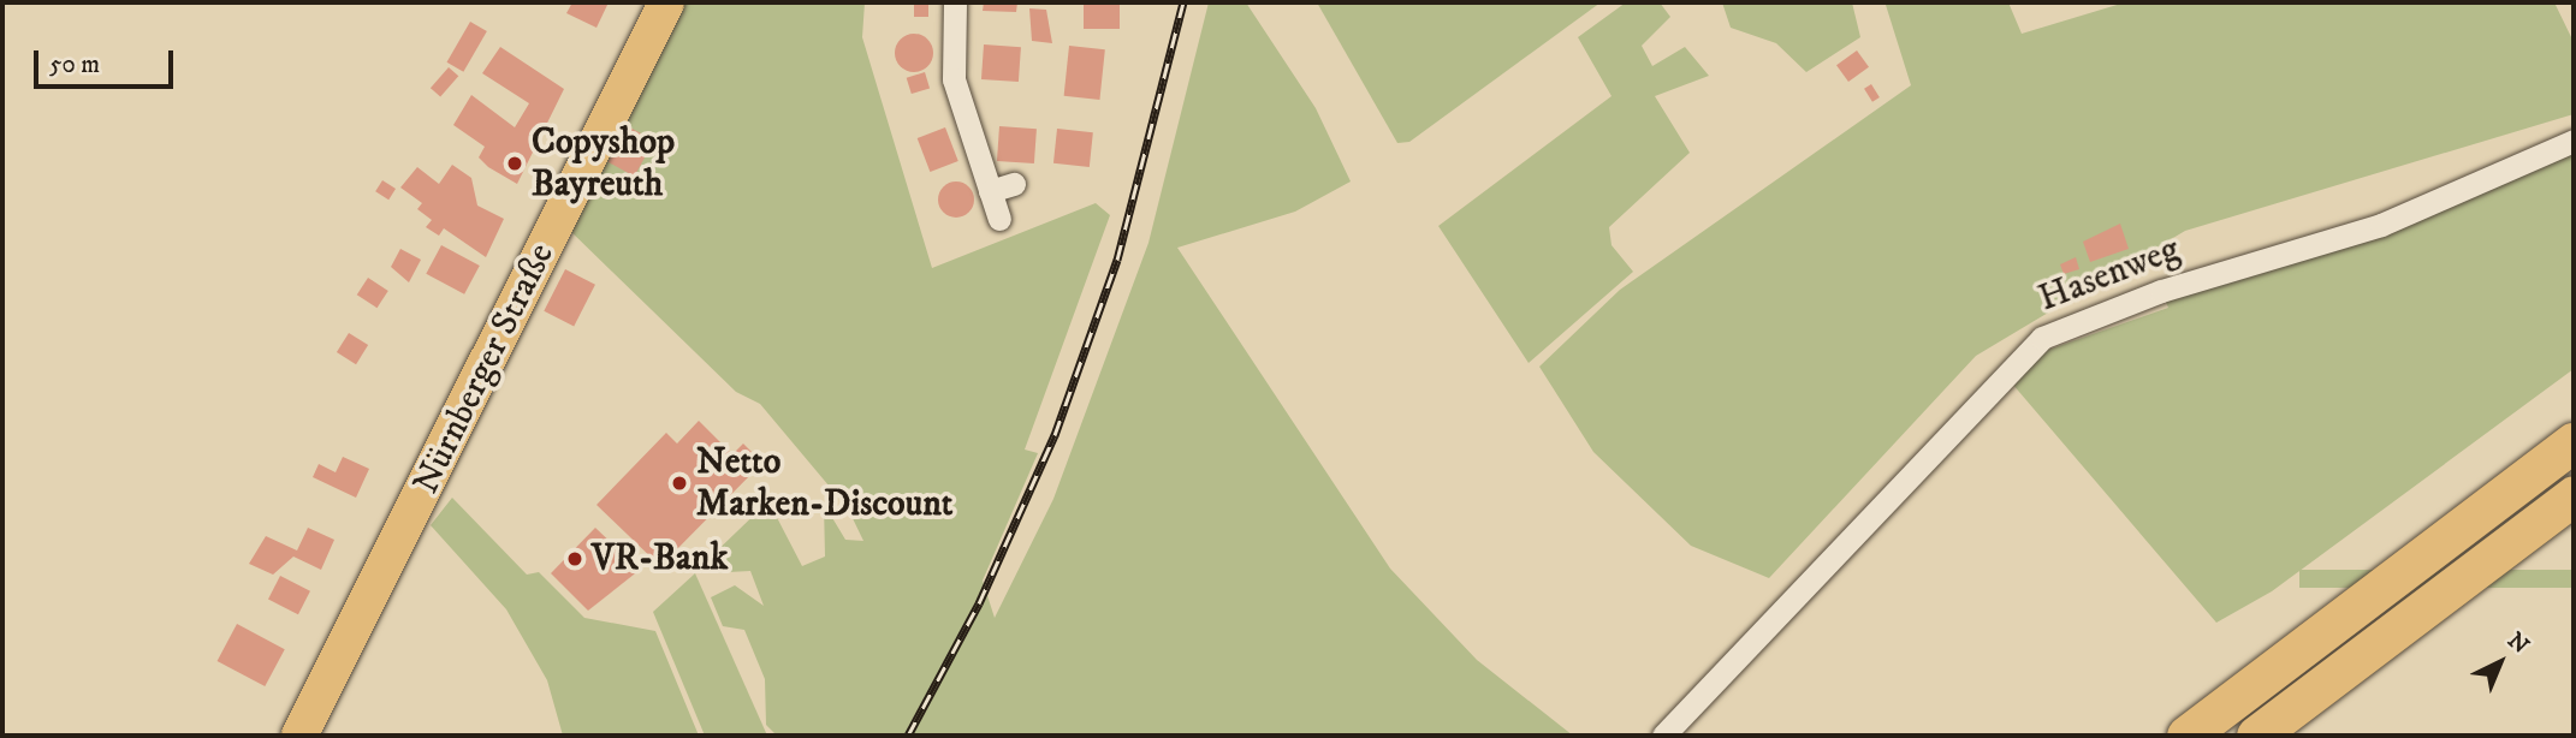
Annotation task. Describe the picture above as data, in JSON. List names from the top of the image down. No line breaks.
{"streets":{"main road":["Nürnberger Straße"],"street":["Hasenweg"]},"places":["Copyshop Bayreuth","Netto Marken-Discount","VR-Bank"],"scale_bar":"50 m","north":"top right"}
